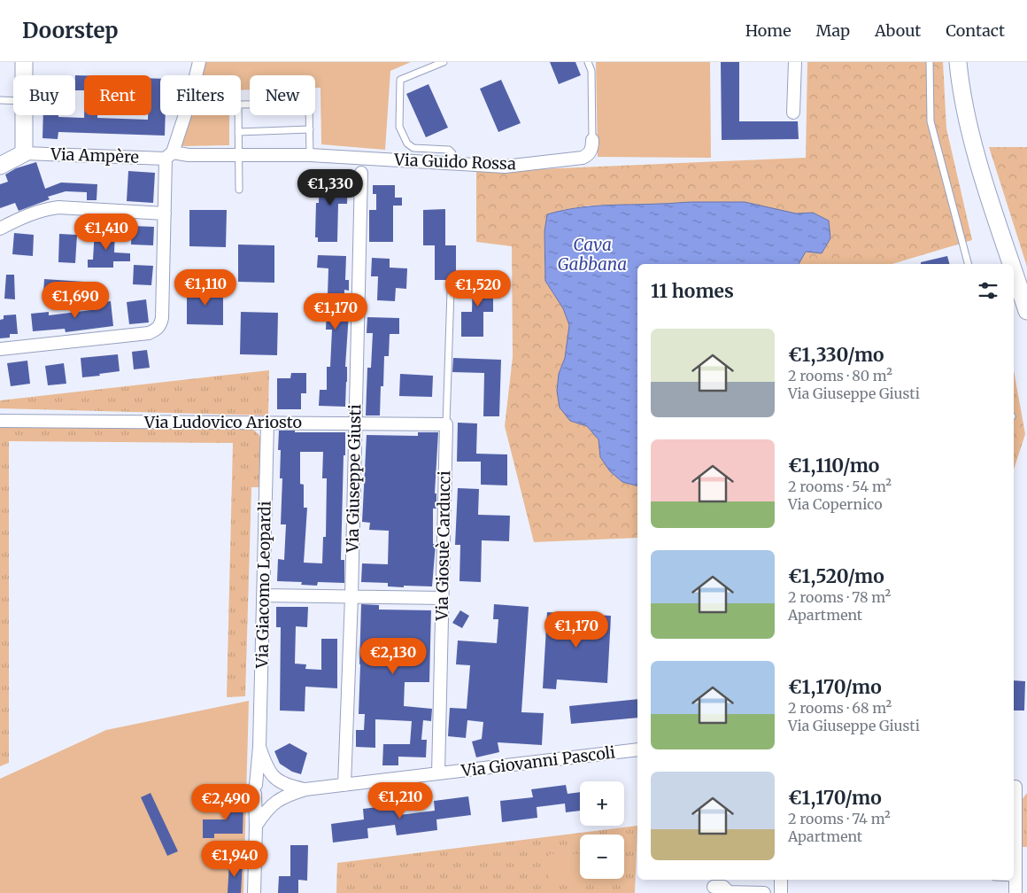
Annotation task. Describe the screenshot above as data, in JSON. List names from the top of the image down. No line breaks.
{"streets":{"street":["Via Ampère","Via Guido Rossa","Via Ludovico Ariosto","Via Giuseppe Giusti","Via Giosuè Carducci","Via Giacomo Leopardi","Via Giovanni Pascoli"]},"crossings":[["Via Ampère","Via Guido Rossa"],["Via Ludovico Ariosto","Via Giuseppe Giusti"],["Via Ludovico Ariosto","Via Giosuè Carducci"],["Via Ludovico Ariosto","Via Giacomo Leopardi"],["Via Giuseppe Giusti","Via Giovanni Pascoli"],["Via Giosuè Carducci","Via Giovanni Pascoli"],["Via Giacomo Leopardi","Via Giovanni Pascoli"]],"water":["Cava Gabbana"],"page":{"header":"Doorstep","nav":["Home","Map","About","Contact"],"chip":["Buy","Rent","Filters","New"],"price":["€1,330","€1,410","€1,110","€1,520","€1,690","€1,170","€1,170","€2,130","€1,210","€2,490","€1,940"],"heading":"11 homes","list":[{"name":"€1,330/mo","note":"2 rooms · 80 m² · Via Giuseppe Giusti"},{"name":"€1,110/mo","note":"2 rooms · 54 m² · Via Copernico"},{"name":"€1,520/mo","note":"2 rooms · 78 m² · Apartment"},{"name":"€1,170/mo","note":"2 rooms · 68 m² · Via Giuseppe Giusti"},{"name":"€1,170/mo","note":"2 rooms · 74 m² · Apartment"}],"map_buttons":["+","−"]}}
